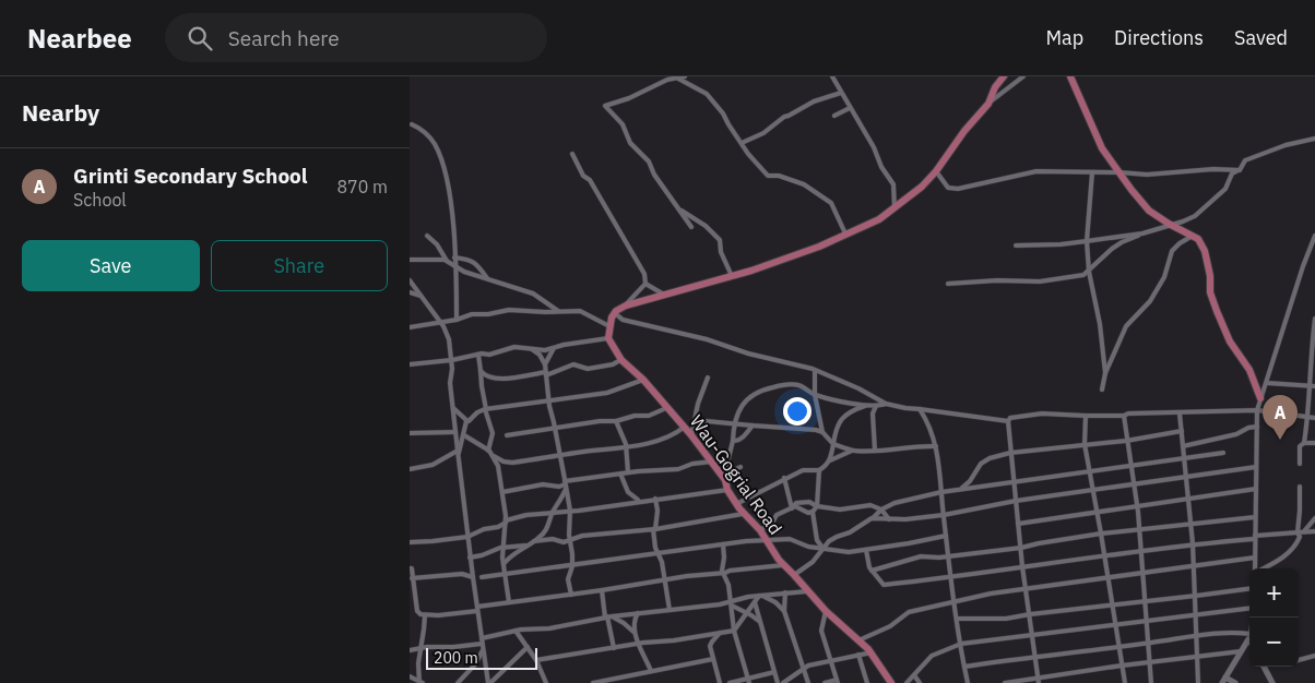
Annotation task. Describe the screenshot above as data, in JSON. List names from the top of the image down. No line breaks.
{"streets":{"main road":["Wau-Gogrial Road"]},"scale_bar":"200 m","page":{"header":"Nearbee","search":"Search here","nav":["Map","Directions","Saved"],"heading":"Nearby","list":[{"mark":"A","name":"Grinti Secondary School","note":"School","value":"870 m"}],"buttons":["Save","Share"],"pins":"A","map_buttons":["+","−"],"scale":"200 m"}}
